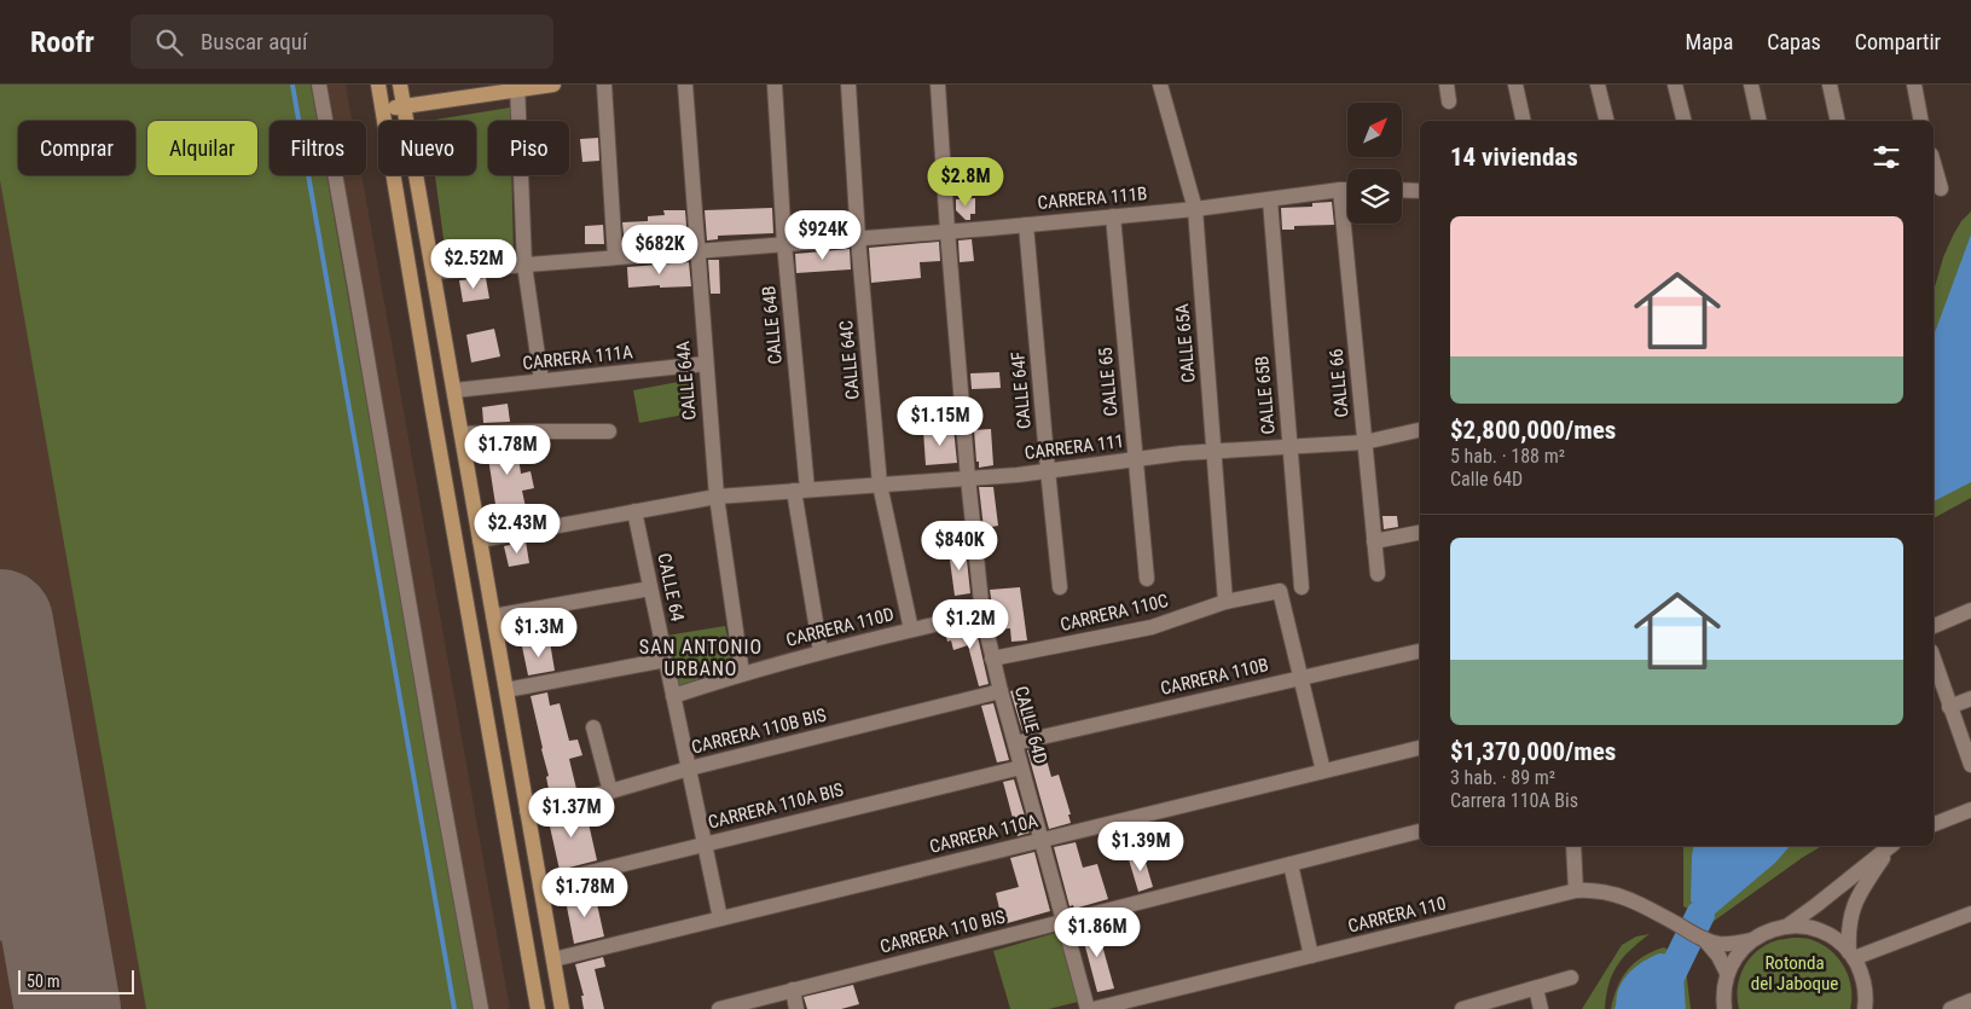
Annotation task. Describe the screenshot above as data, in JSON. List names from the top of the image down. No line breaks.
{"streets":{"street":["CARRERA 111B","CALLE 64B","CALLE 65A","CARRERA 111A","CALLE 64C","CALLE 64A","CALLE 65","CALLE 66","CALLE 64F","CALLE 65B","CARRERA 111","CALLE 64","CARRERA 110C","CARRERA 110D","CARRERA 110B","CALLE 64D","CARRERA 110B BIS","CARRERA 110A BIS","CARRERA 110A","CARRERA 110","CARRERA 110 BIS"]},"crossings":[["CARRERA 111B","CALLE 64B"],["CARRERA 111B","CALLE 65A"],["CARRERA 111B","CALLE 64C"],["CARRERA 111B","CALLE 64A"],["CARRERA 111B","CALLE 65"],["CARRERA 111B","CALLE 66"],["CARRERA 111B","CALLE 64F"],["CARRERA 111B","CALLE 65B"],["CARRERA 111B","CALLE 64D"],["CALLE 64B","CARRERA 111"],["CALLE 64B","CARRERA 110D"],["CALLE 65A","CARRERA 111"],["CALLE 65A","CARRERA 110C"],["CARRERA 111A","CALLE 64A"],["CALLE 64C","CARRERA 111"],["CALLE 64C","CARRERA 110D"],["CALLE 64A","CARRERA 111"],["CALLE 64A","CARRERA 110D"],["CALLE 65","CARRERA 111"],["CALLE 66","CARRERA 111"],["CALLE 64F","CARRERA 111"],["CALLE 65B","CARRERA 111"],["CARRERA 111","CALLE 64"],["CARRERA 111","CALLE 64D"],["CALLE 64","CARRERA 110D"],["CALLE 64","CARRERA 110B BIS"],["CALLE 64","CARRERA 110A BIS"],["CALLE 64","CARRERA 110A"],["CARRERA 110C","CARRERA 110B"],["CARRERA 110C","CALLE 64D"],["CARRERA 110D","CALLE 64D"],["CARRERA 110B","CALLE 64D"],["CALLE 64D","CARRERA 110B BIS"],["CALLE 64D","CARRERA 110A BIS"],["CALLE 64D","CARRERA 110A"],["CALLE 64D","CARRERA 110 BIS"]],"districts":["SAN ANTONIO URBANO"],"parks":["Rotonda del Jaboque"],"scale_bar":"50 m","north":"top right","page":{"header":"Roofr","search":"Buscar aquí","nav":["Mapa","Capas","Compartir"],"chip":["Comprar","Alquilar","Filtros","Nuevo","Piso"],"heading":"14 viviendas","price":["$2.8M","$924K","$682K","$2.52M","$1.15M","$1.78M","$2.43M","$840K","$1.2M","$1.3M","$1.37M","$1.39M","$1.78M","$1.86M"],"list":[{"name":"$2,800,000/mes","note":"5 hab. · 188 m² · Calle 64D"},{"name":"$1,370,000/mes","note":"3 hab. · 89 m² · Carrera 110A Bis"}],"scale":"50 m"}}
